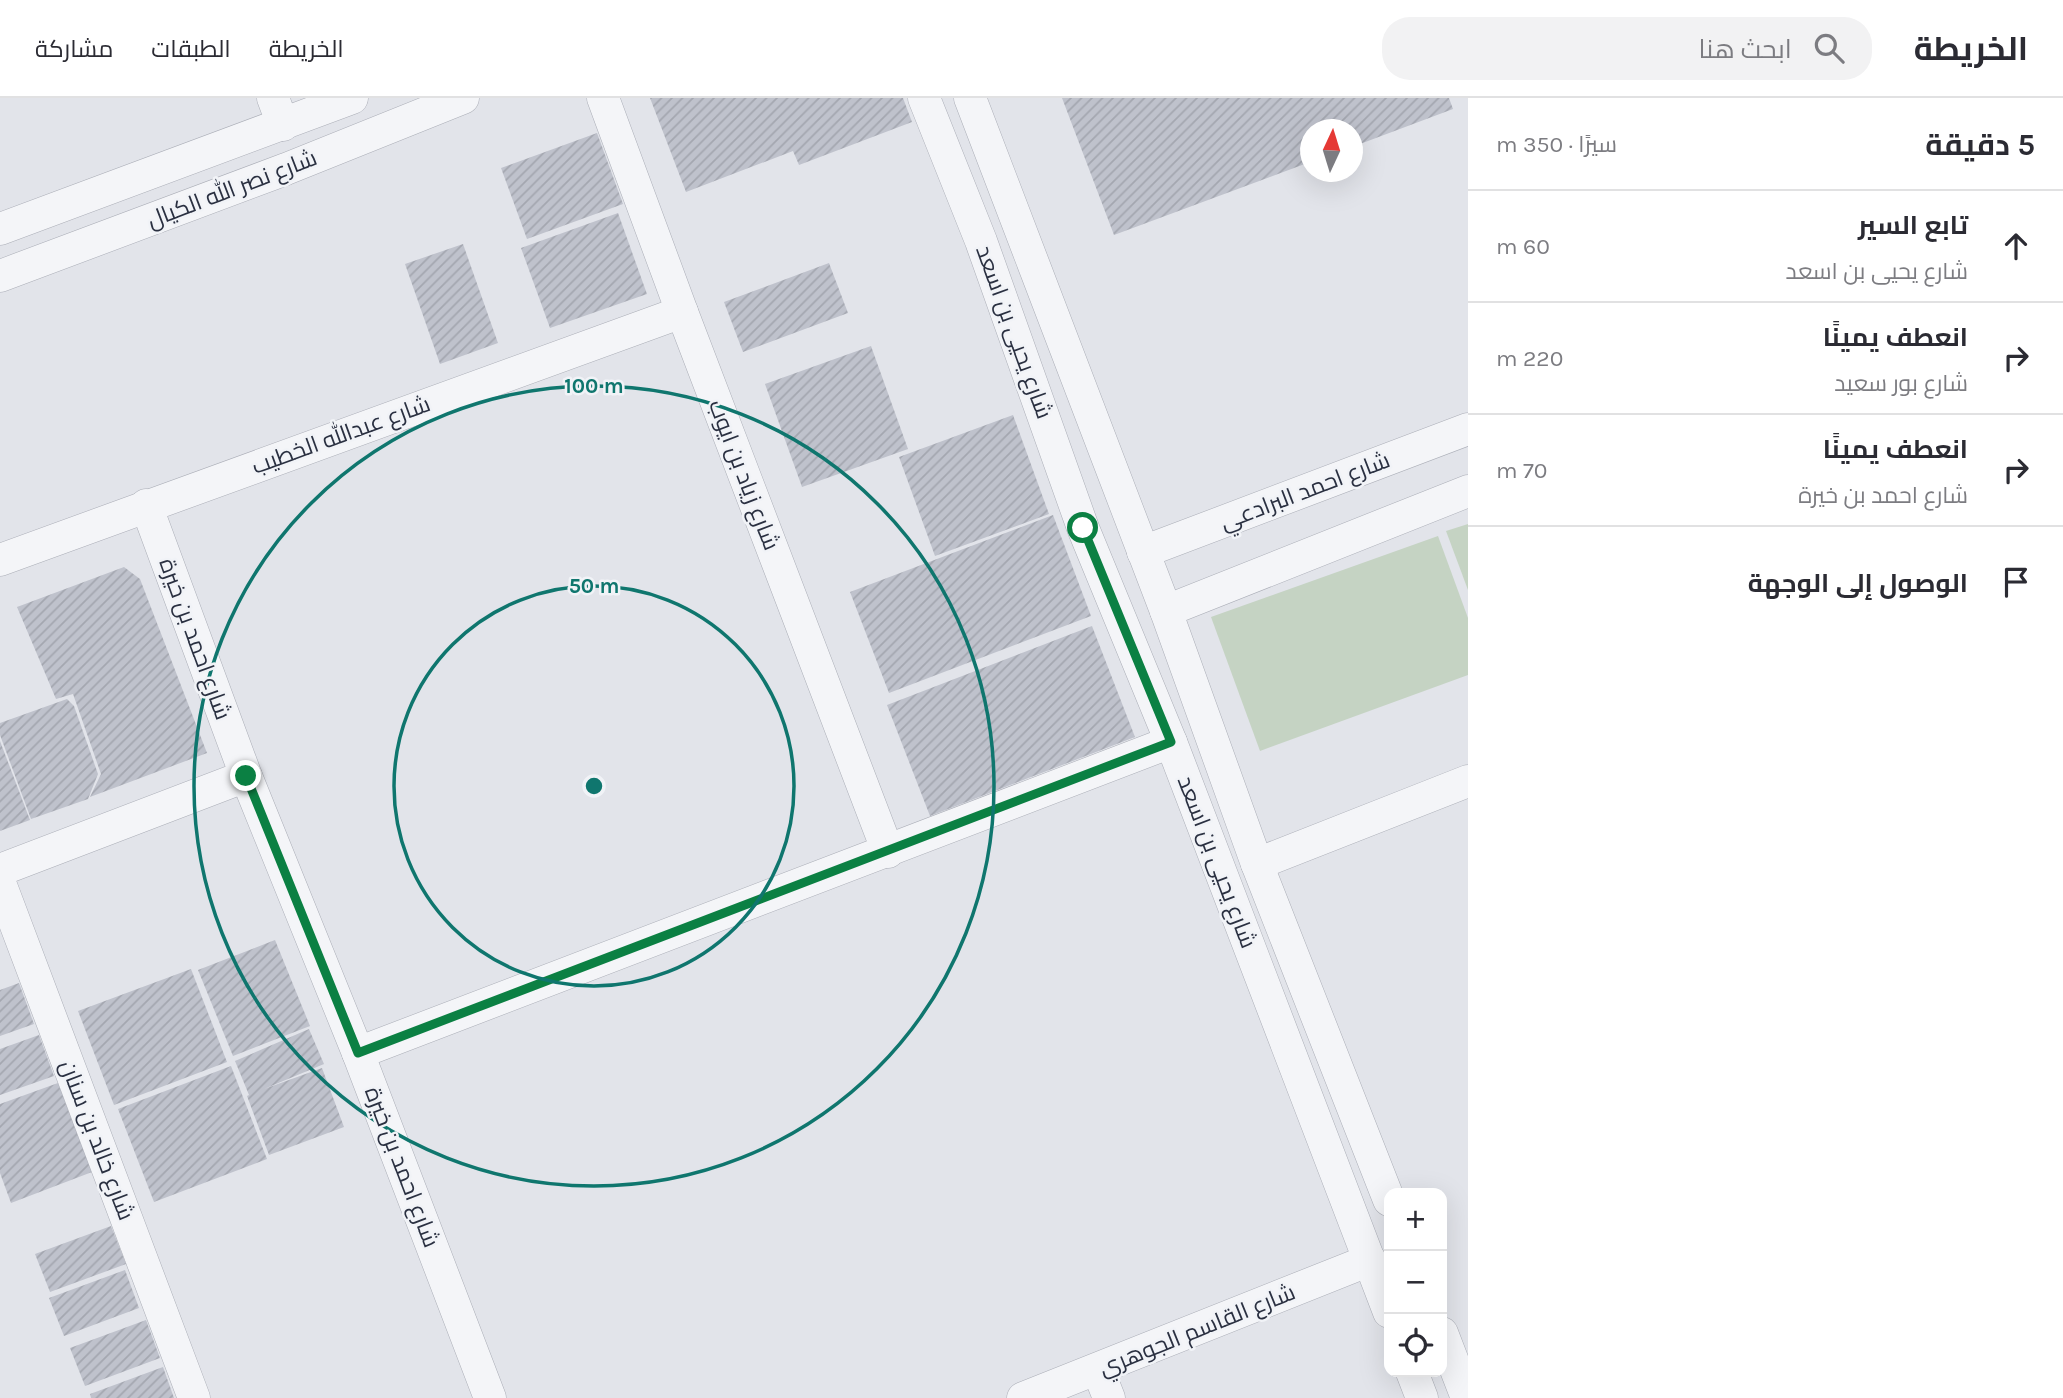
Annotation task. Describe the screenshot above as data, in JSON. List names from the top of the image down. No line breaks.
{"streets":{"street":["شارع نصر الله الكيال","شارع يحيى بن اسعد","شارع عبدالله الخطيب","شارع زياد بن ايوب","شارع احمد البرادعي","شارع احمد بن خيرة","شارع خالد بن سنان","شارع القاسم الجوهري"]},"crossings":[["شارع يحيى بن اسعد","شارع احمد البرادعي"],["شارع يحيى بن اسعد","شارع القاسم الجوهري"],["شارع عبدالله الخطيب","شارع زياد بن ايوب"],["شارع عبدالله الخطيب","شارع احمد بن خيرة"]],"north":"top","page":{"header":"الخريطة","search":"ابحث هنا","nav":["الخريطة","الطبقات","مشاركة"],"heading":["5 دقيقة","سيرًا · 350 m"],"list":[["تابع السير","شارع يحيى بن اسعد","60 m"],["انعطف يمينًا","شارع بور سعيد","220 m"],["انعطف يمينًا","شارع احمد بن خيرة","70 m"],"الوصول إلى الوجهة"],"map_buttons":["+","−"]},"rings":["100 m","50 m"]}
